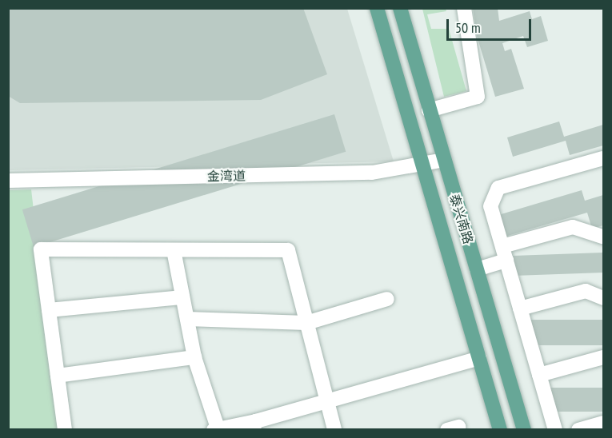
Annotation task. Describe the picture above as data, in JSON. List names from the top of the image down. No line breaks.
{"streets":{"main road":["泰兴南路"],"street":["金湾道"]},"crossings":[["金湾道","泰兴南路"]],"scale_bar":"50 m"}
